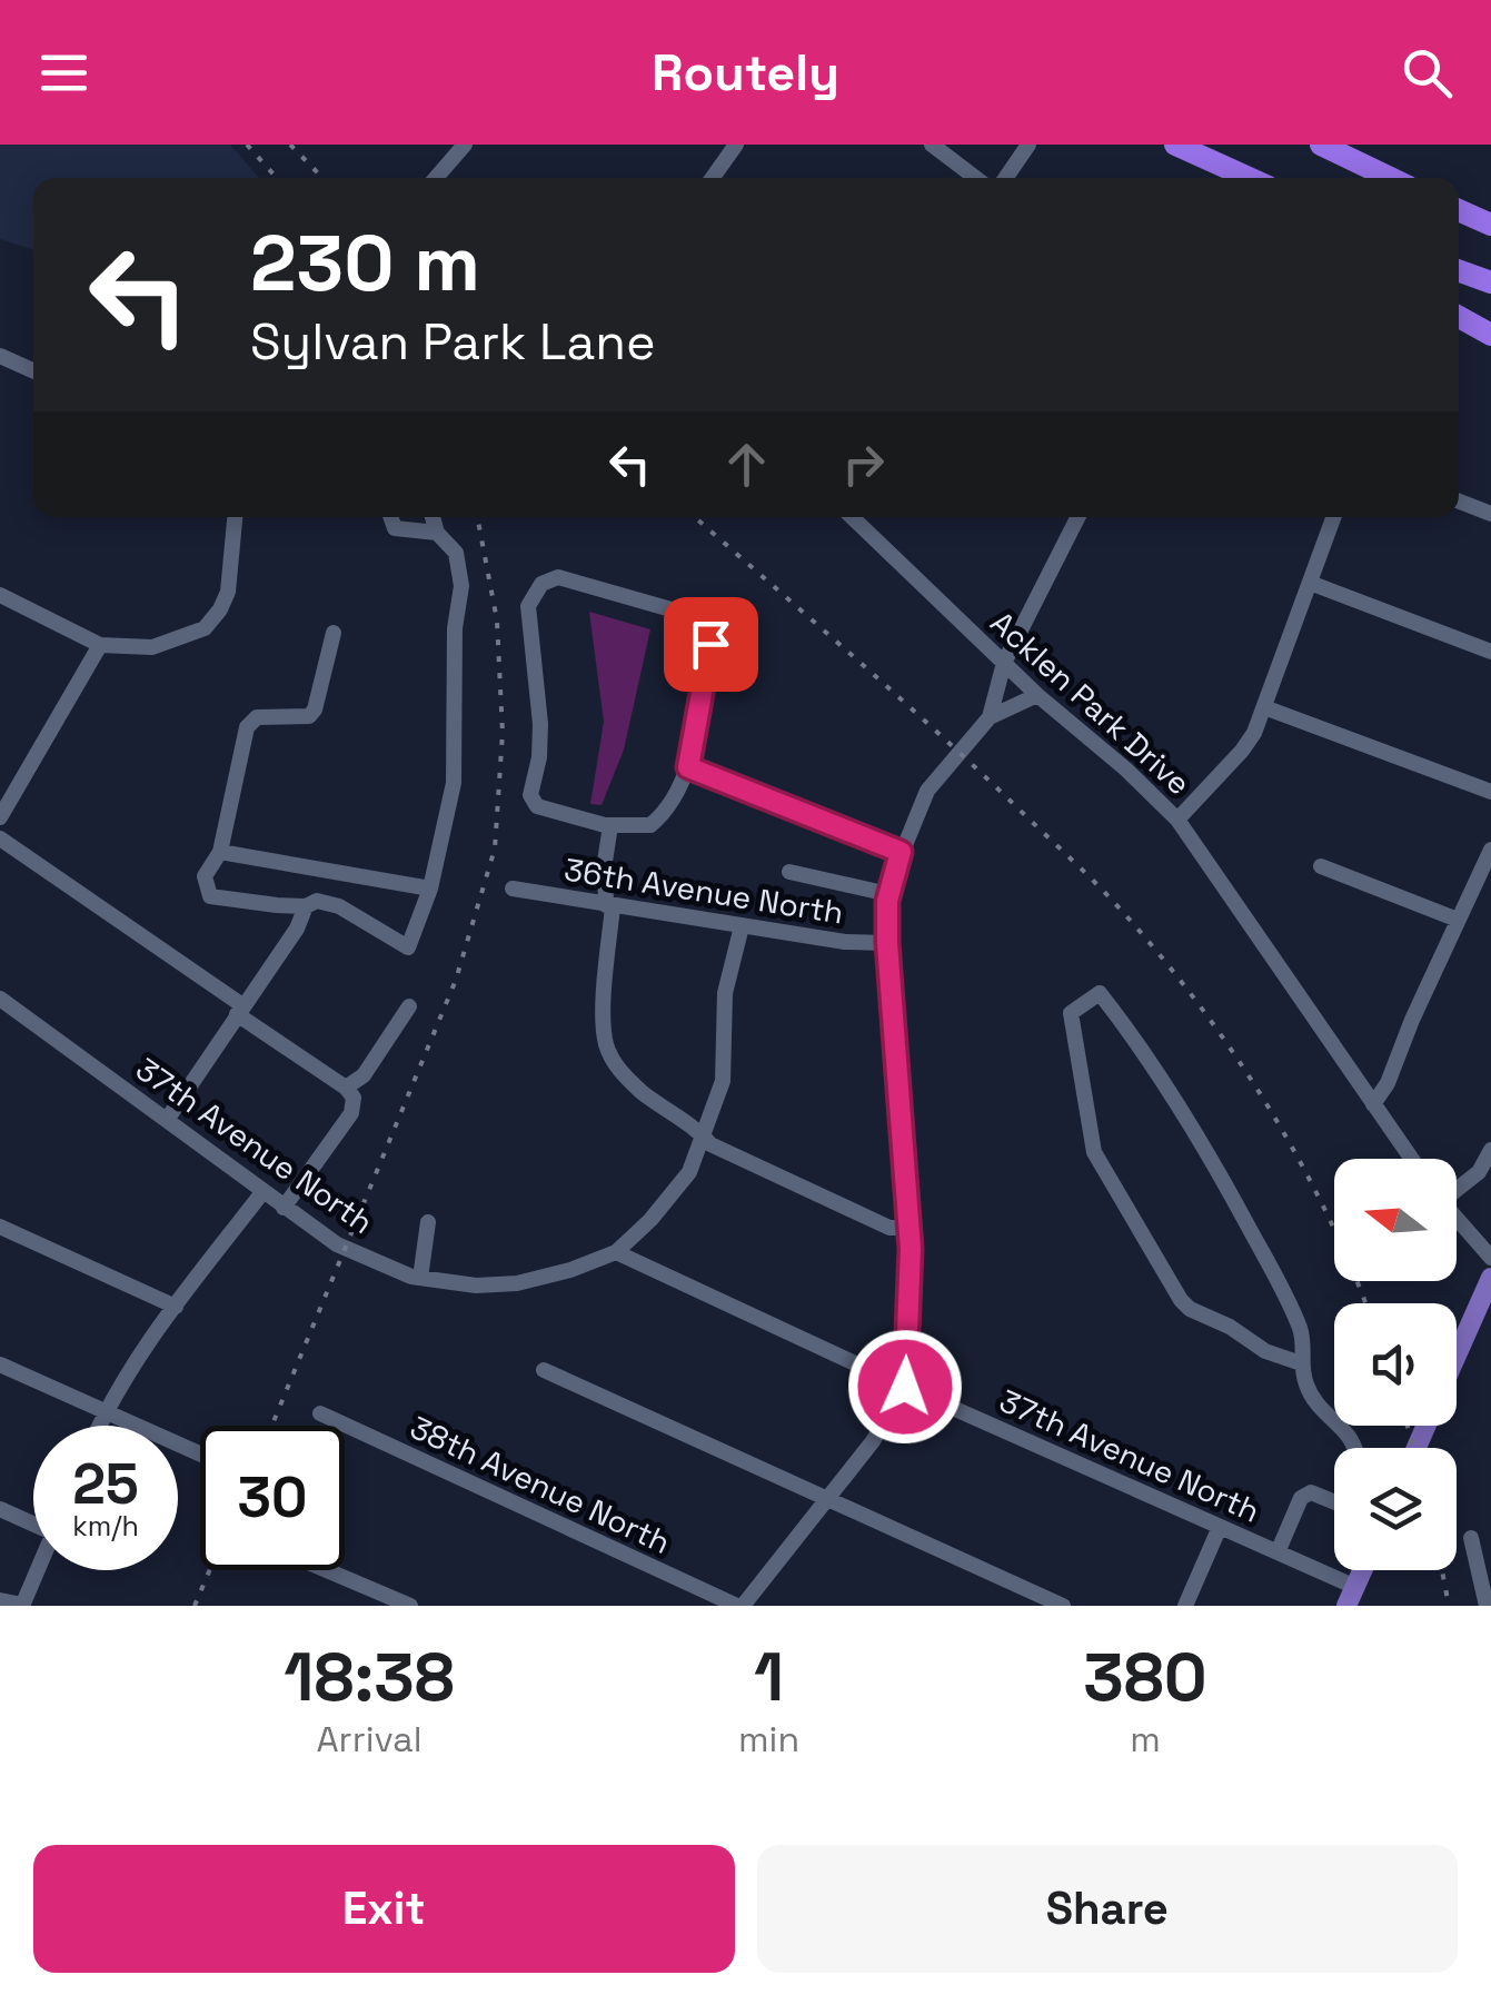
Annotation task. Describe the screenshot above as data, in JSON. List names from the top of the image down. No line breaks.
{"streets":{"street":["Acklen Park Drive","36th Avenue North","37th Avenue North","38th Avenue North"]},"north":"left","page":{"header":"Routely","turn":["230 m","Sylvan Park Lane"],"speed":"25 km/h","limit":"30","eta":["18:38","Arrival","1","min","380","m"],"buttons":["Exit","Share"]}}
